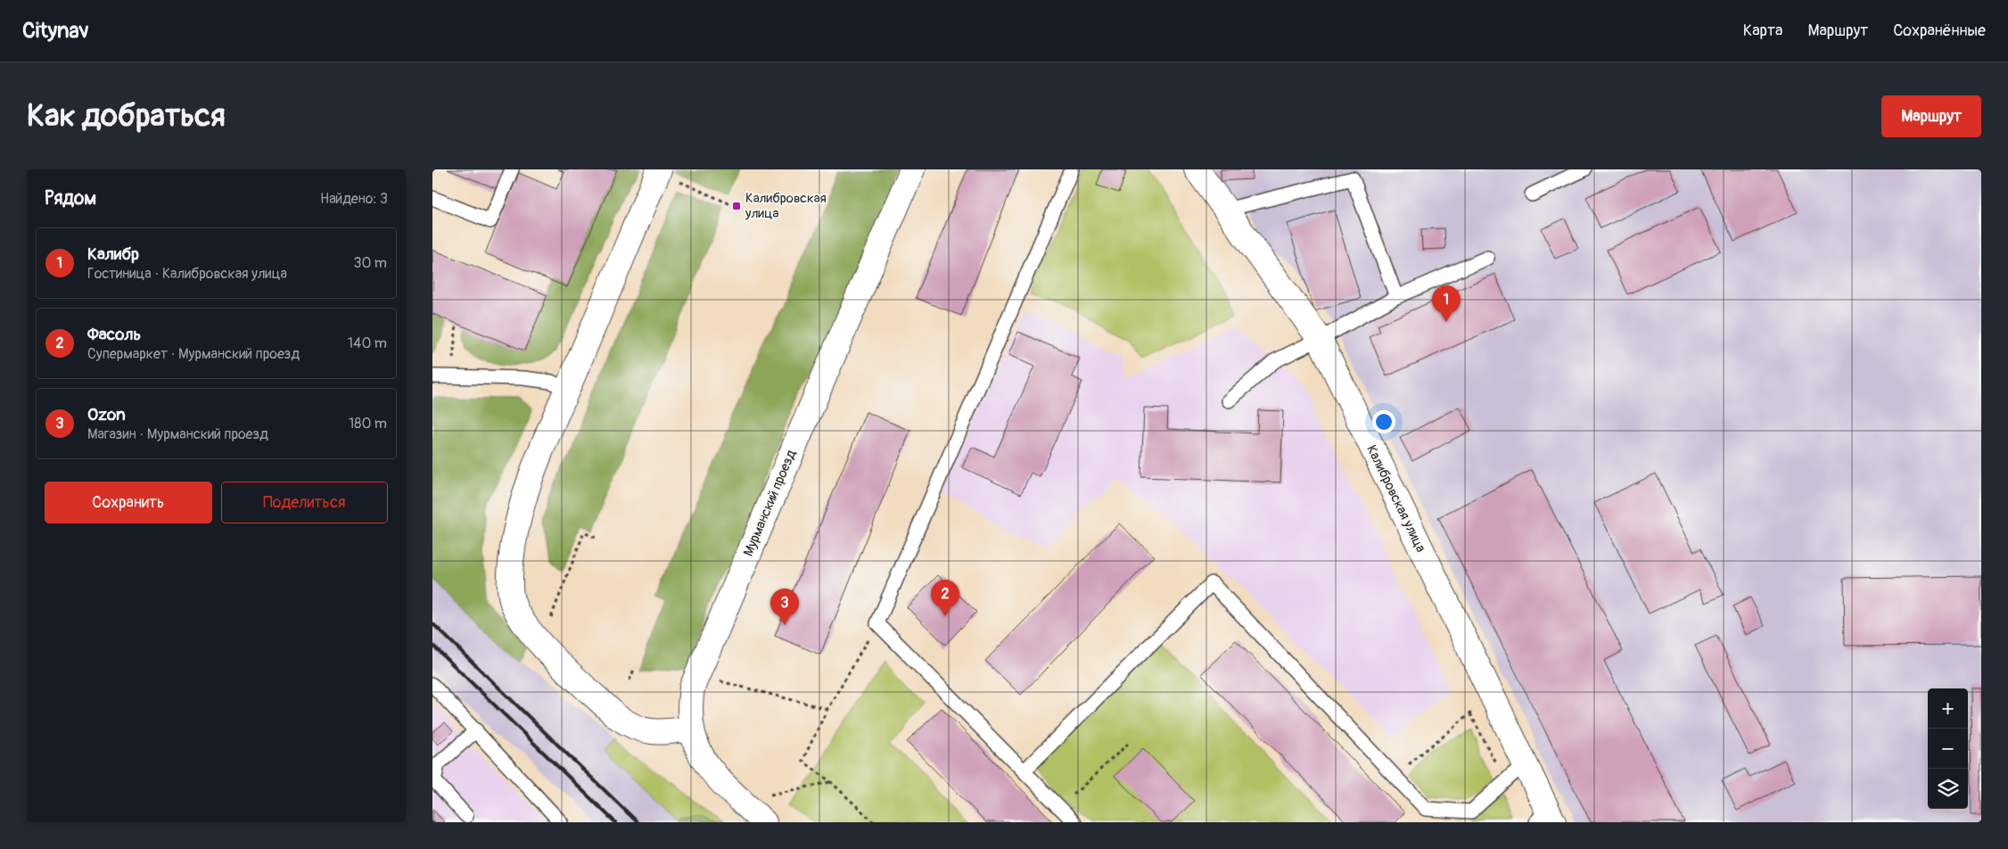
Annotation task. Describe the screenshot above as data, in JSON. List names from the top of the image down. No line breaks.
{"streets":{"street":["Калибровская улица","Мурманский проезд"]},"places":{"transit":["Калибровская улица"]},"page":{"header":"Citynav","nav":["Карта","Маршрут","Сохранённые"],"buttons":["Маршрут",["Сохранить","Поделиться"]],"title":"Как добраться","heading":["Рядом","Найдено: 3"],"list":[{"mark":"1","name":"Калибр","note":"Гостиница · Калибровская улица","value":"30 m"},{"mark":"2","name":"Фасоль","note":"Супермаркет · Мурманский проезд","value":"140 m"},{"mark":"3","name":"Ozon","note":"Магазин · Мурманский проезд","value":"180 m"}],"pins":["1","2","3"],"map_buttons":["+","−"]}}
